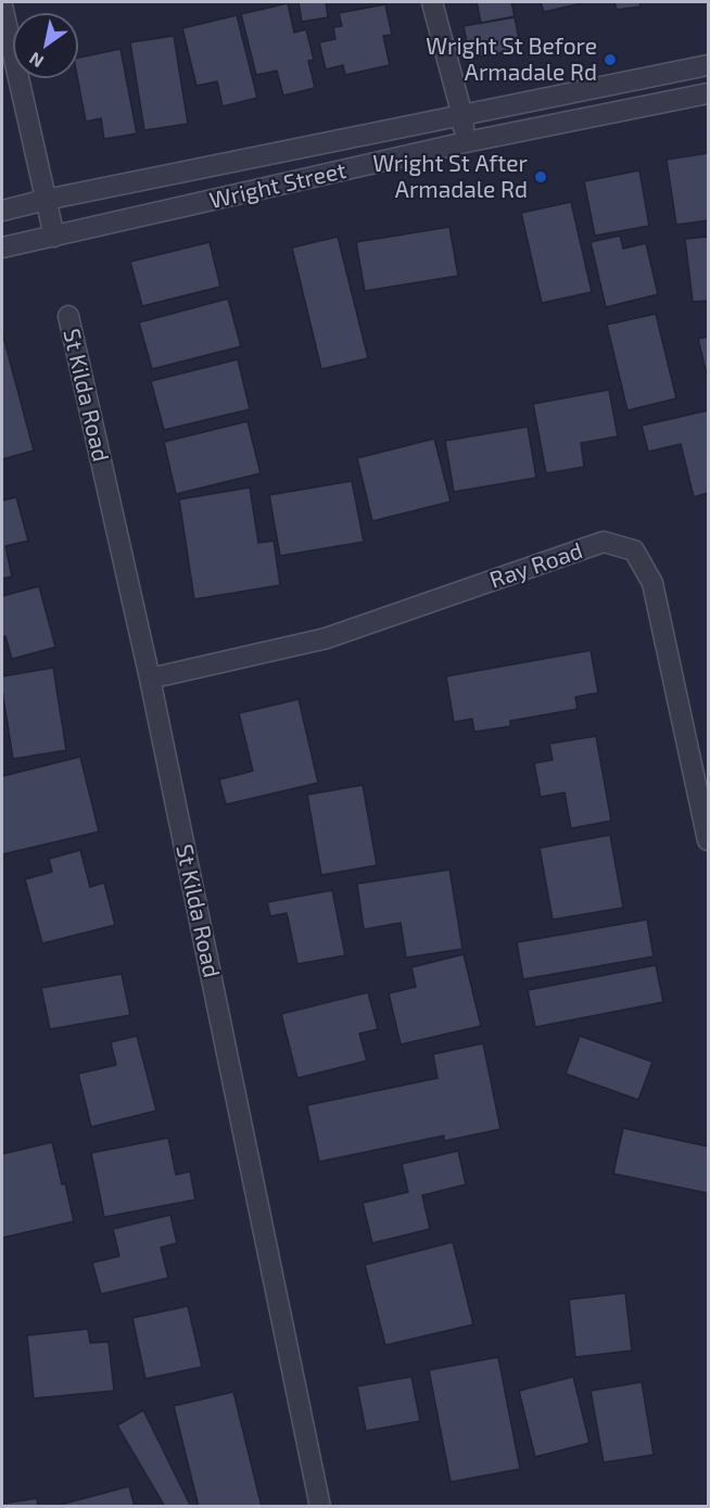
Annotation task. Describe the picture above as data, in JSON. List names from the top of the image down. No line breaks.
{"streets":{"street":["Wright Street","St Kilda Road","Ray Road"]},"crossings":[["St Kilda Road","Ray Road"]],"places":["Wright St Before Armadale Rd","Wright St After Armadale Rd"],"north":"bottom left"}
